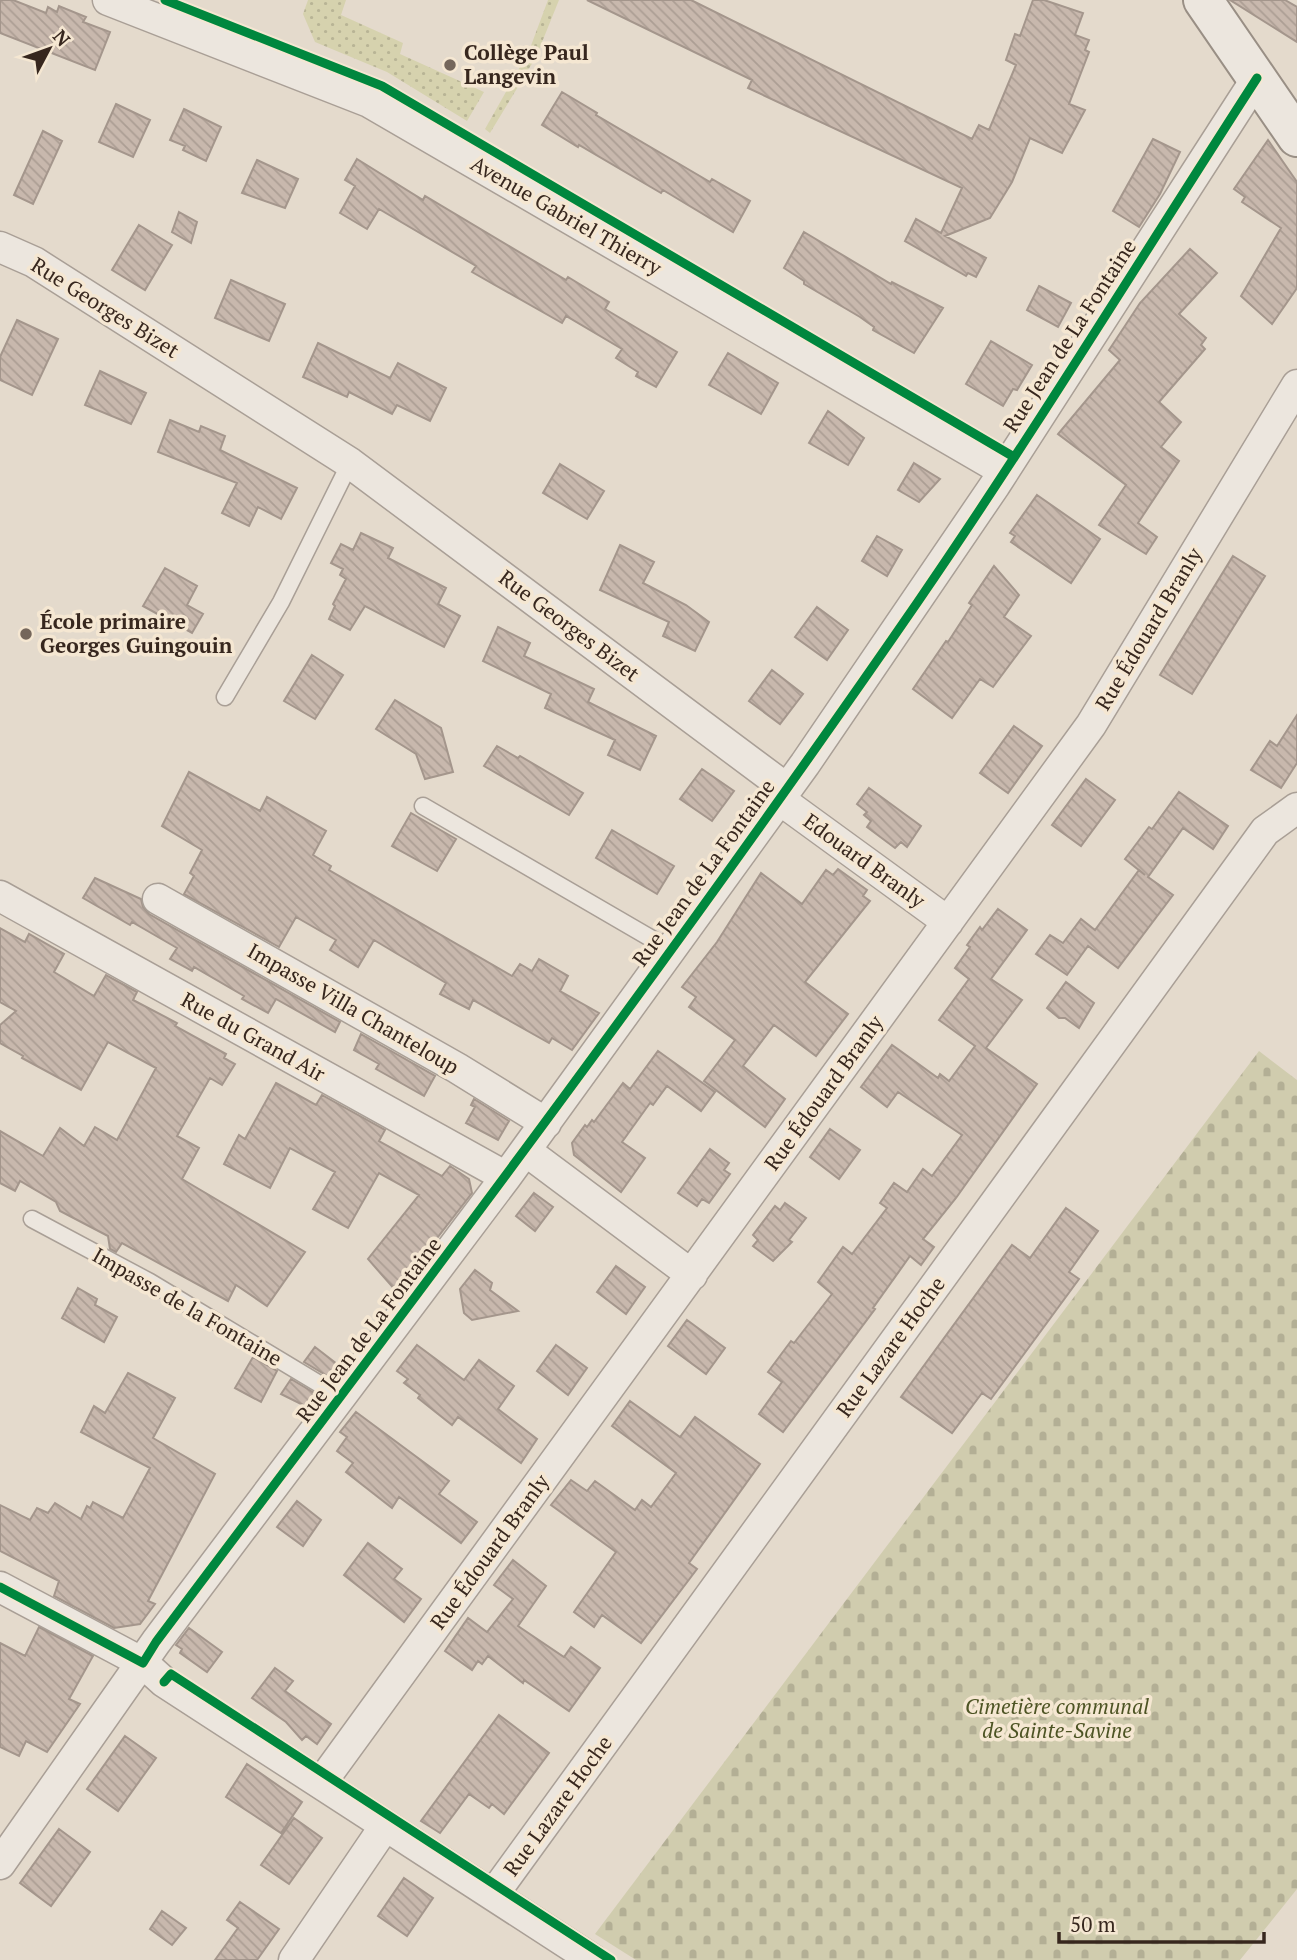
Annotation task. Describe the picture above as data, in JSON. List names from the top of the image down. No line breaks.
{"streets":{"street":["Avenue Gabriel Thierry","Rue Georges Bizet","Rue Jean de La Fontaine","Rue Édouard Branly","Edouard Branly","Impasse Villa Chanteloup","Rue du Grand Air","Rue Lazare Hoche"],"lane":["Impasse de la Fontaine"]},"crossings":[["Avenue Gabriel Thierry","Rue Jean de La Fontaine"],["Rue Georges Bizet","Rue Jean de La Fontaine"],["Rue Georges Bizet","Edouard Branly"],["Rue Jean de La Fontaine","Edouard Branly"],["Rue Jean de La Fontaine","Impasse Villa Chanteloup"],["Rue Jean de La Fontaine","Rue du Grand Air"],["Rue Jean de La Fontaine","Impasse de la Fontaine"],["Rue Édouard Branly","Edouard Branly"]],"parks":["Cimetière communal de Sainte-Savine"],"places":["Collège Paul Langevin","École primaire Georges Guingouin"],"scale_bar":"50 m","north":"top right"}
